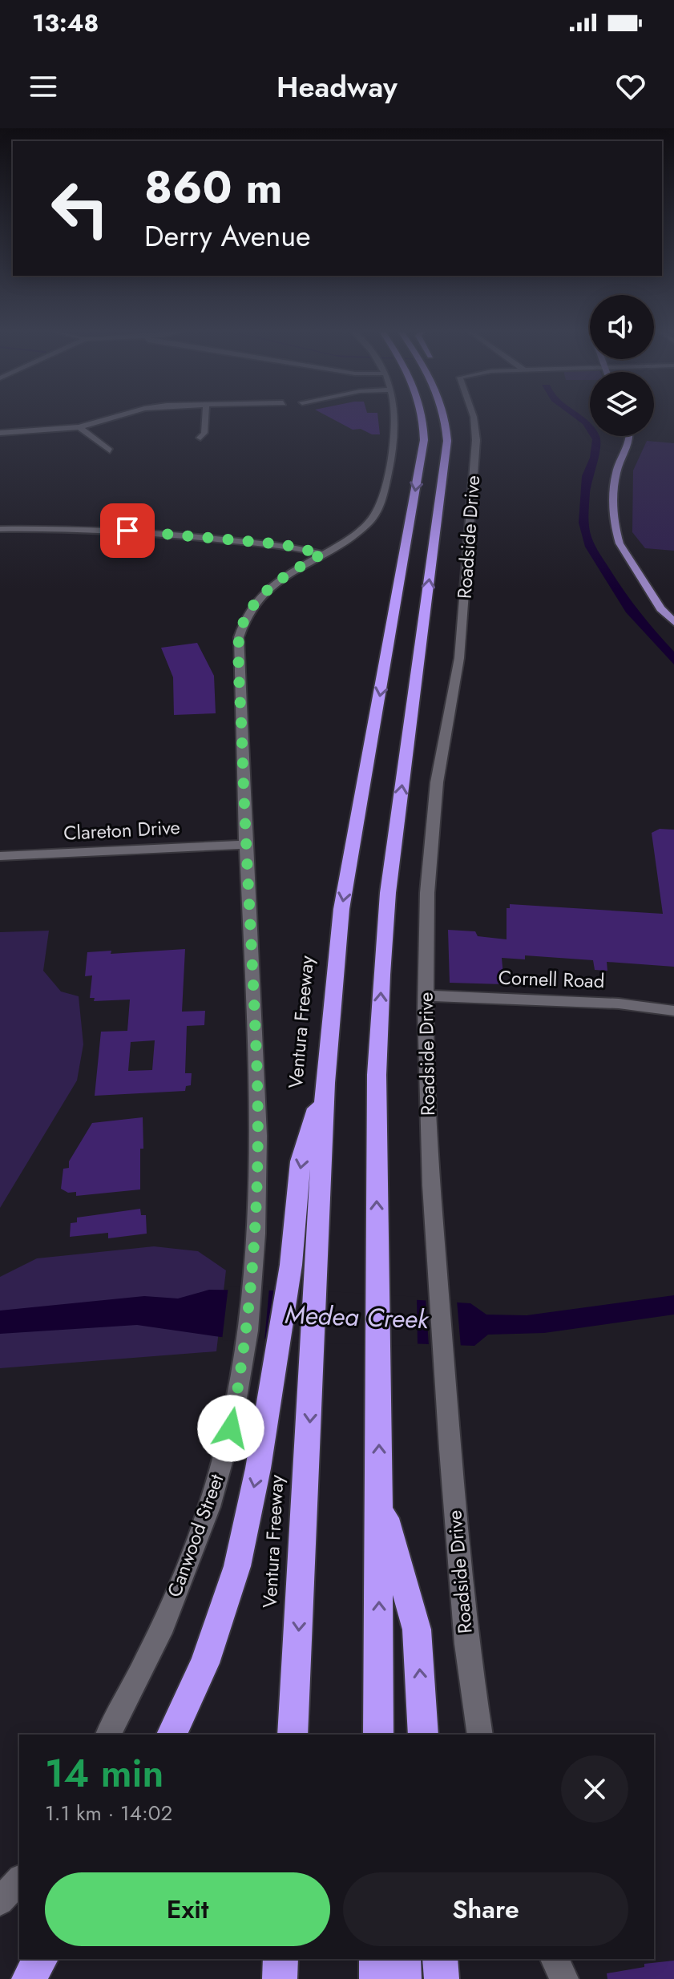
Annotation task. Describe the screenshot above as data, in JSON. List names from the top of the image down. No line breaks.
{"streets":{"highway":["Ventura Freeway"],"street":["Roadside Drive","Clareton Drive","Cornell Road","Canwood Street"]},"crossings":[["Roadside Drive","Cornell Road"],["Clareton Drive","Canwood Street"]],"water":["Medea Creek"],"page":{"status":"13:48","header":"Headway","turn":["860 m","Derry Avenue"],"heading":["14 min","1.1 km · 14:02"],"buttons":["Exit","Share"]}}
